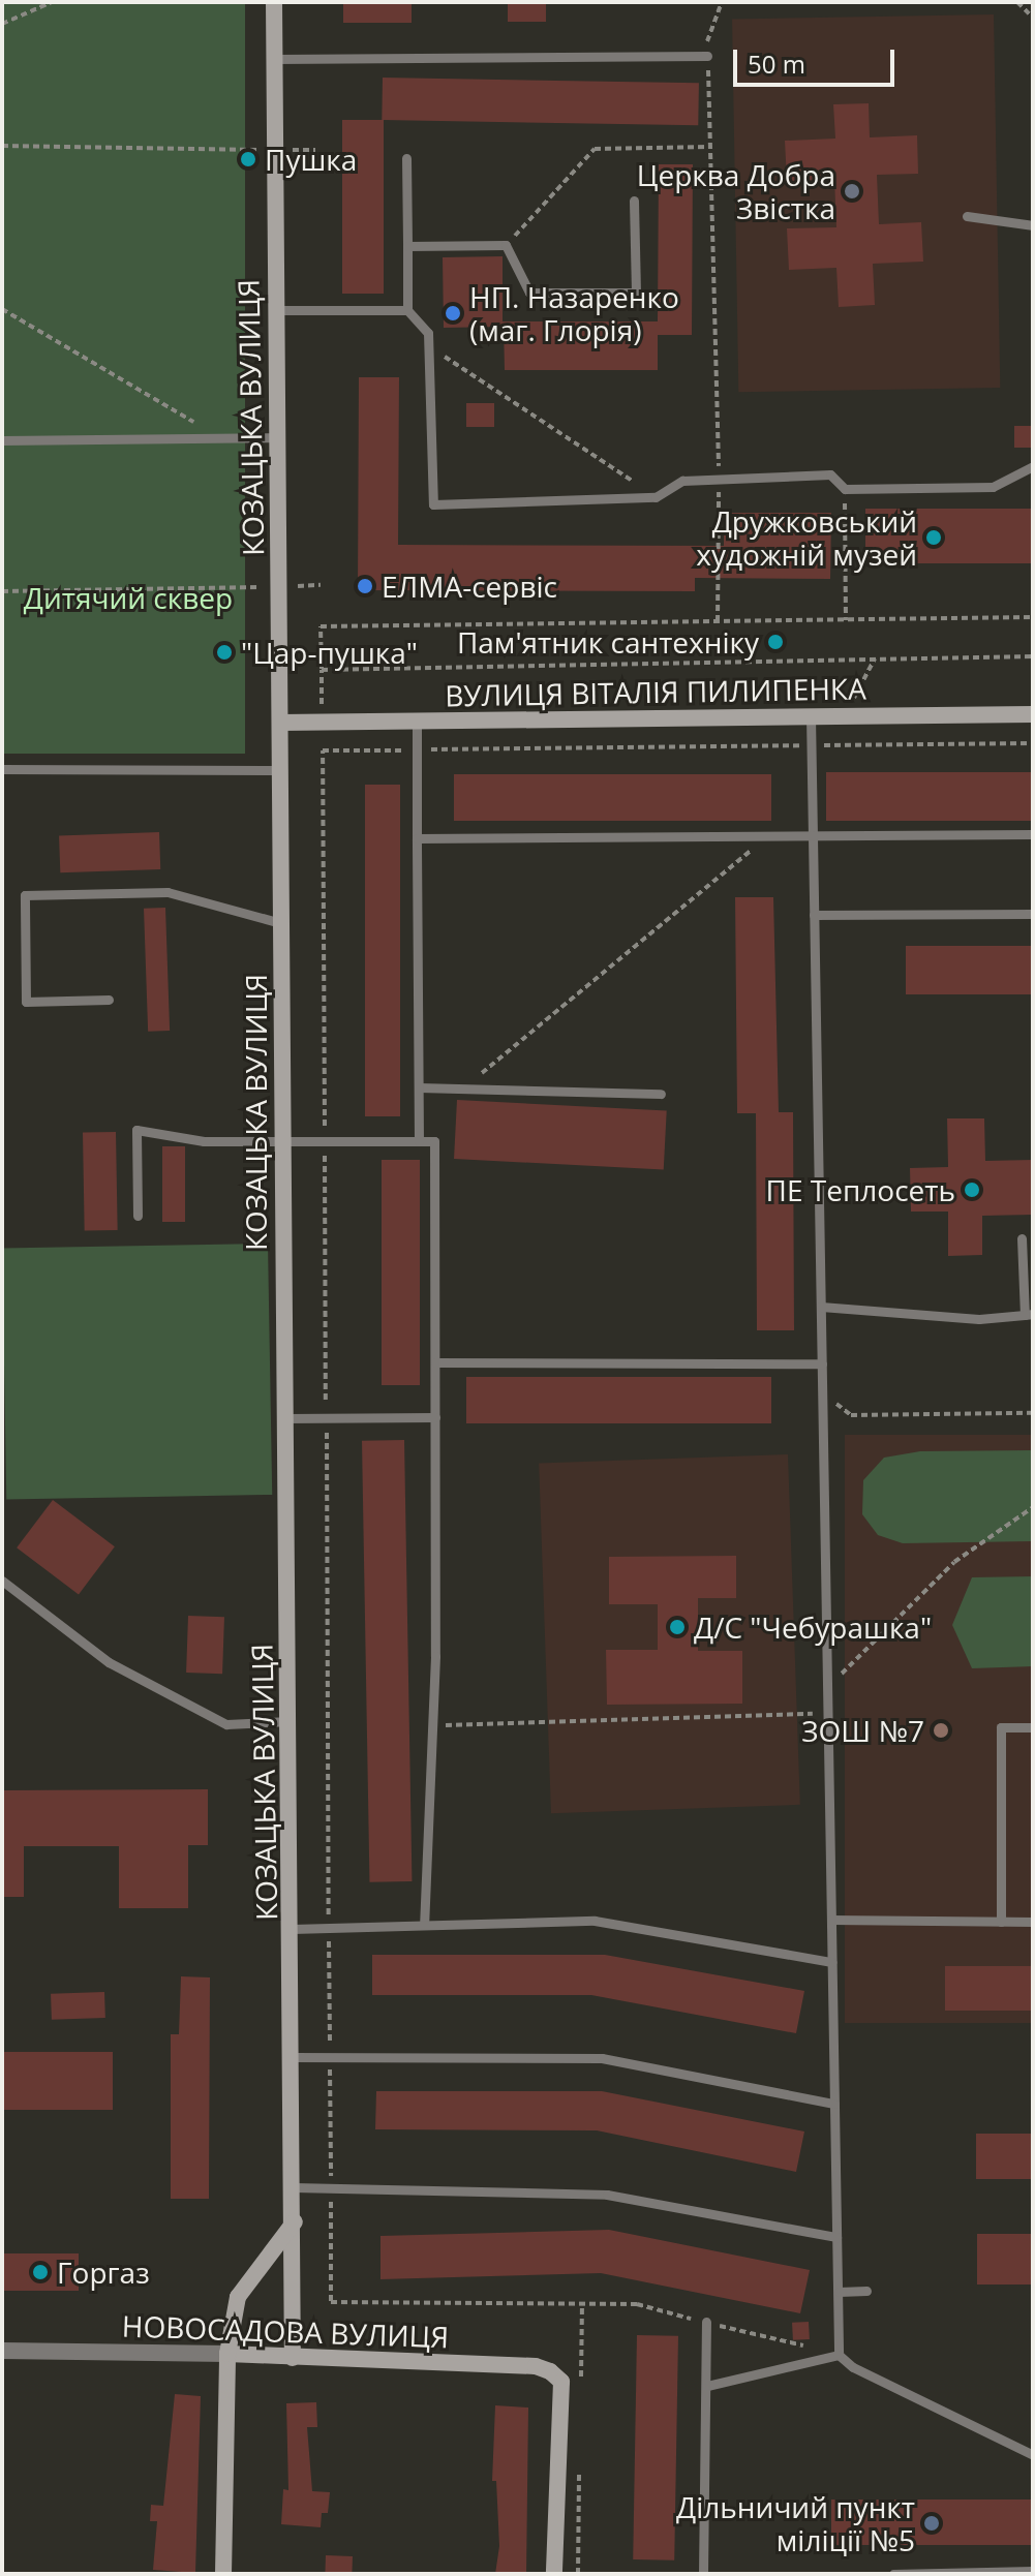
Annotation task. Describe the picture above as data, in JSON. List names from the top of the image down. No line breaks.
{"streets":{"street":["КОЗАЦЬКА ВУЛИЦЯ","ВУЛИЦЯ ВІТАЛІЯ ПИЛИПЕНКА","НОВОСАДОВА ВУЛИЦЯ"]},"crossings":[["КОЗАЦЬКА ВУЛИЦЯ","ВУЛИЦЯ ВІТАЛІЯ ПИЛИПЕНКА"],["КОЗАЦЬКА ВУЛИЦЯ","НОВОСАДОВА ВУЛИЦЯ"]],"parks":["Дитячий сквер"],"places":["Пушка","Церква Добра Звістка","НП. Назаренко (маг. Глорія)","Дружковський художній музей","ЕЛМА-сервіс","Пам'ятник сантехніку","\"Цар-пушка\"","ПЕ Теплосеть","Д/С \"Чебурашка\"","ЗОШ №7","Горгаз","Дільничий пункт міліції №5"],"scale_bar":"50 m"}
